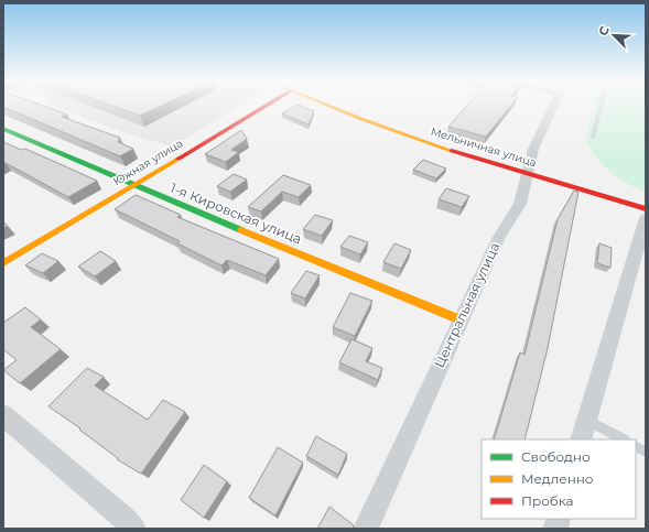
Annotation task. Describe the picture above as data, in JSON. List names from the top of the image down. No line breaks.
{"streets":{"street":["Мельничная улица","Южная улица","1-я Кировская улица","Центральная улица"]},"crossings":[["Мельничная улица","Центральная улица"],["Южная улица","1-я Кировская улица"],["1-я Кировская улица","Центральная улица"]],"legend":["Свободно","Медленно","Пробка"],"north":"top left"}
